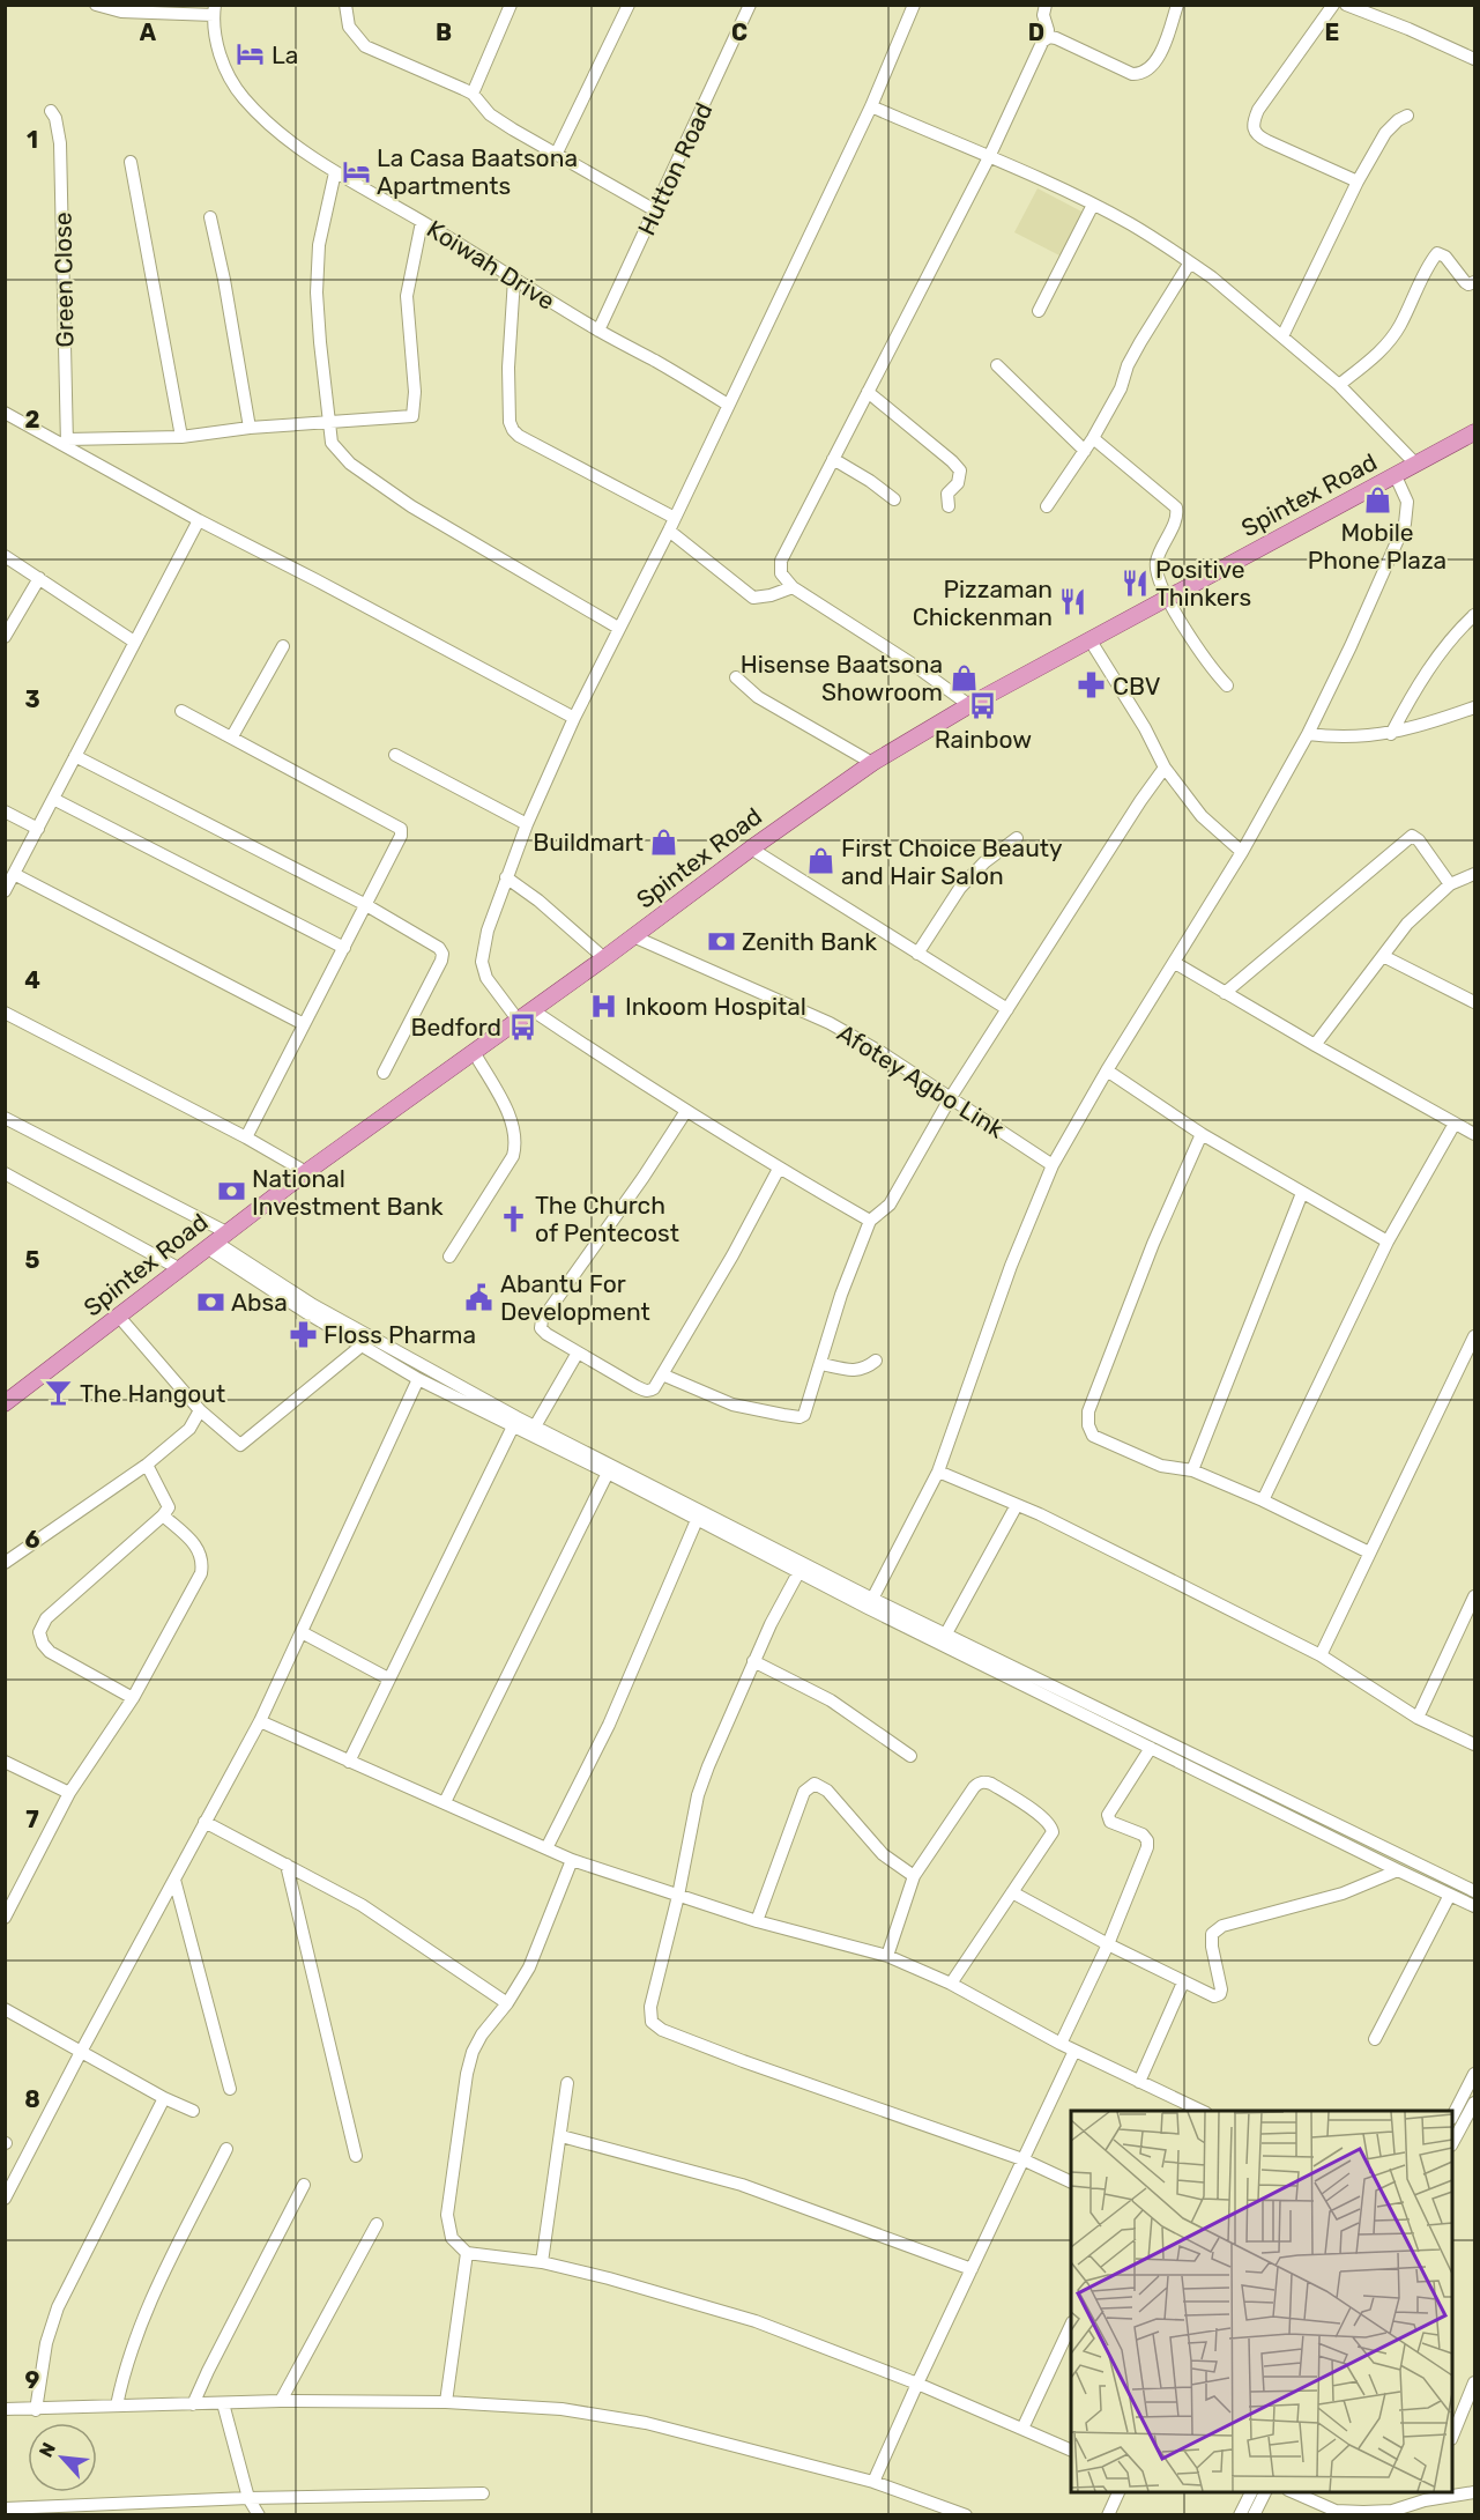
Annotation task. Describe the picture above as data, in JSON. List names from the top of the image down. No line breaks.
{"streets":{"main road":["Spintex Road"],"street":["Hutton Road","Koiwah Drive","Green Close","Afotey Agbo Link"]},"crossings":[["Hutton Road","Koiwah Drive"],["Spintex Road","Afotey Agbo Link"]],"places":{"hotel":["La","La Casa Baatsona Apartments"],"shop":["Mobile Phone Plaza","Hisense Baatsona Showroom","Buildmart","First Choice Beauty and Hair Salon"],"restaurant":["Positive Thinkers","Pizzaman Chickenman"],"pharmacy":["CBV","Floss Pharma"],"bus stop":["Rainbow","Bedford"],"bank":["Zenith Bank","National Investment Bank","Absa"],"hospital":["Inkoom Hospital"],"church":["The Church of Pentecost"],"public building":["Abantu For Development"],"bar":["The Hangout"]},"north":"top left","grid":{"columns":["A","B","C","D","E"],"rows":["1","2","3","4","5","6","7","8","9"]}}
